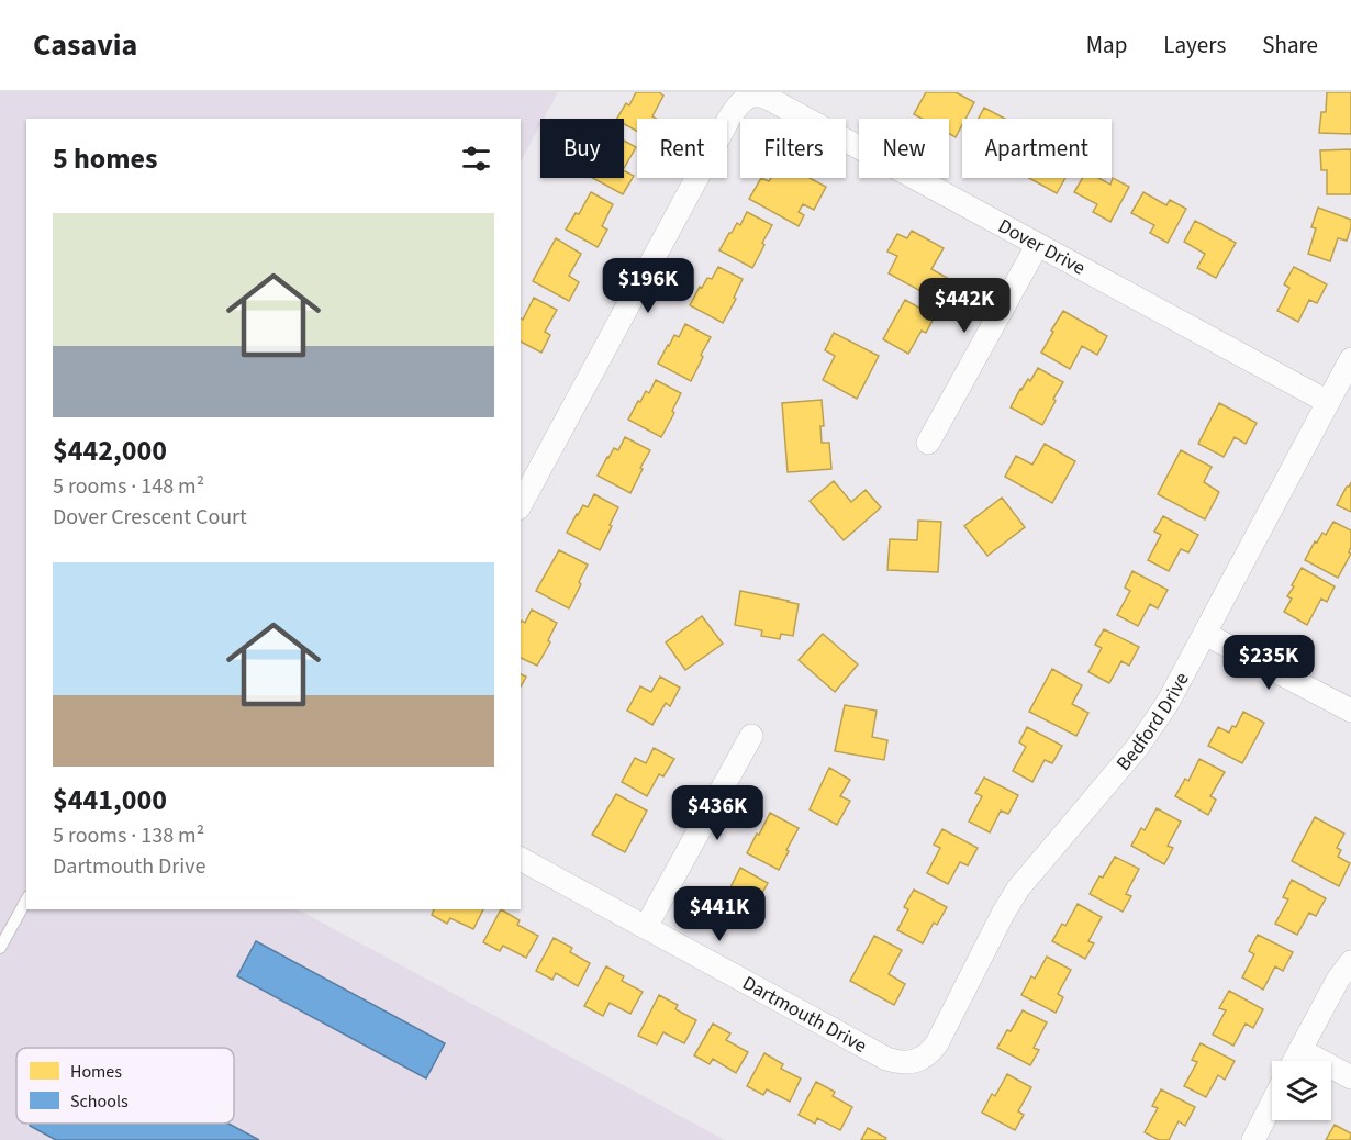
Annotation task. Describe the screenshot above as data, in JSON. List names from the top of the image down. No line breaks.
{"streets":{"street":["Dover Drive","Bedford Drive","Dartmouth Drive"]},"crossings":[["Dover Drive","Bedford Drive"],["Bedford Drive","Dartmouth Drive"]],"legend":["Homes","Schools"],"page":{"header":"Casavia","nav":["Map","Layers","Share"],"chip":["Buy","Rent","Filters","New","Apartment"],"heading":"5 homes","list":[{"name":"$442,000","note":"5 rooms · 148 m² · Dover Crescent Court"},{"name":"$441,000","note":"5 rooms · 138 m² · Dartmouth Drive"}],"price":["$196K","$442K","$235K","$436K","$441K"]}}
